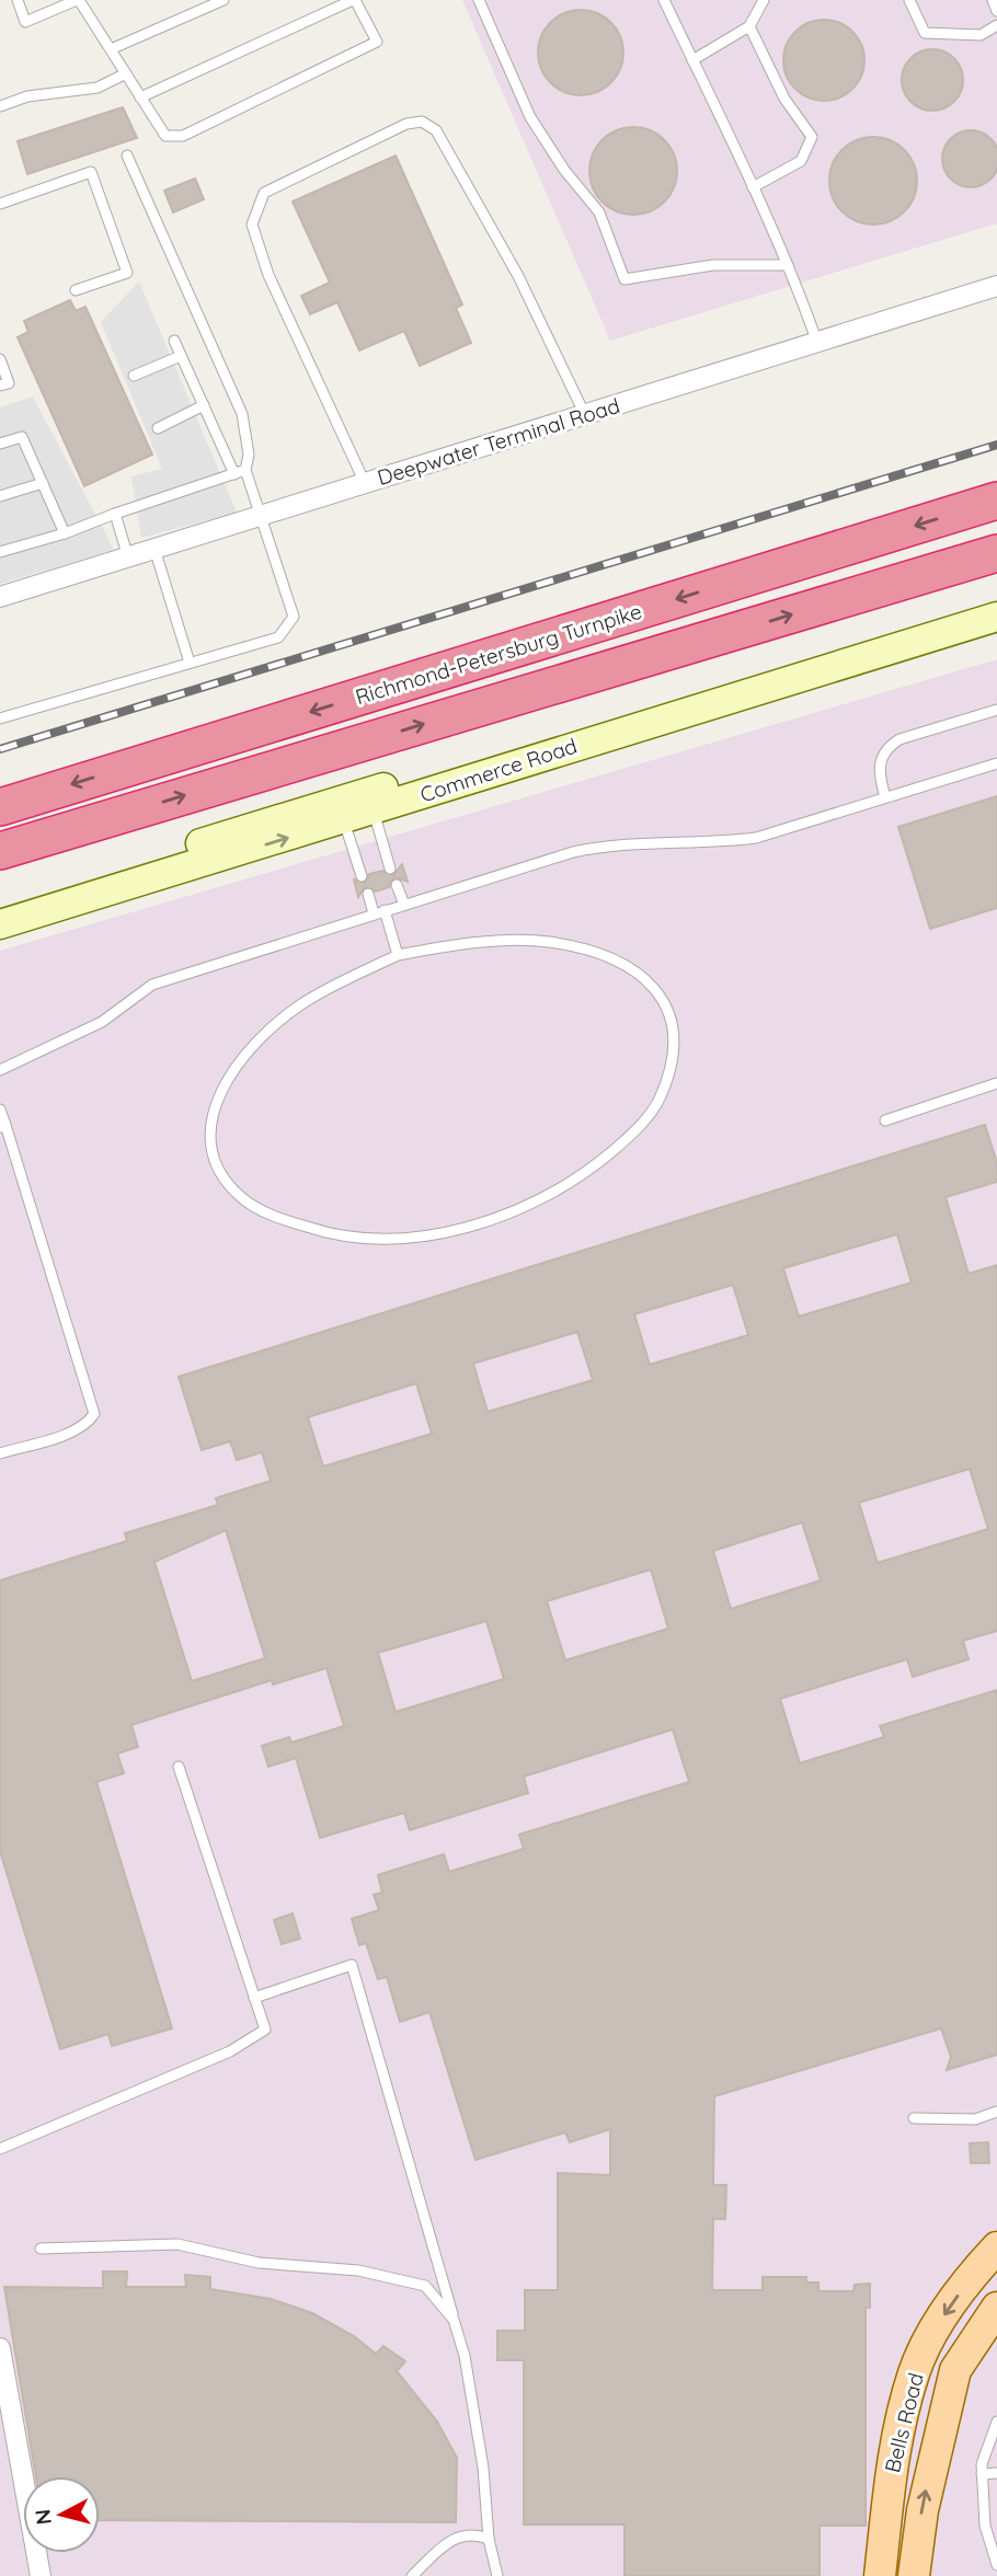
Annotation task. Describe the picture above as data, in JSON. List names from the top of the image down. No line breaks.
{"streets":{"highway":["Richmond-Petersburg Turnpike"],"main road":["Commerce Road","Bells Road"],"street":["Deepwater Terminal Road"]},"north":"left"}
